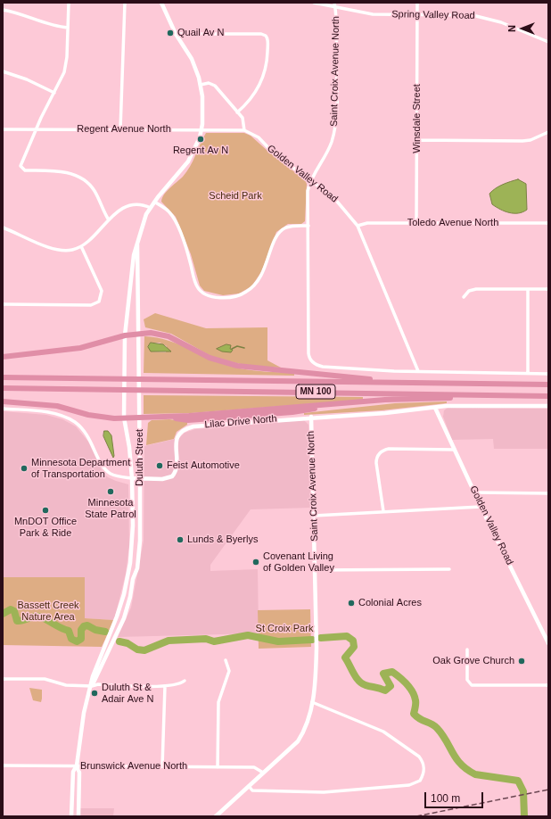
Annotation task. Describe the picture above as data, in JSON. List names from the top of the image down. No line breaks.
{"streets":{"highway":["MN 100"],"street":["Spring Valley Road","Saint Croix Avenue North","Winsdale Street","Regent Avenue North","Golden Valley Road","Toledo Avenue North","Lilac Drive North","Duluth Street","Brunswick Avenue North"]},"crossings":[["Spring Valley Road","Saint Croix Avenue North"],["Spring Valley Road","Winsdale Street"],["Saint Croix Avenue North","Golden Valley Road"],["Saint Croix Avenue North","Lilac Drive North"],["Saint Croix Avenue North","Brunswick Avenue North"],["Winsdale Street","Toledo Avenue North"],["Regent Avenue North","Golden Valley Road"],["Regent Avenue North","Duluth Street"],["Golden Valley Road","Toledo Avenue North"],["Golden Valley Road","Lilac Drive North"],["Lilac Drive North","Duluth Street"],["Duluth Street","Brunswick Avenue North"]],"parks":["Scheid Park","Bassett Creek Nature Area","St Croix Park"],"places":["Quail Av N","Regent Av N","Feist Automotive","Minnesota Department of Transportation","Minnesota State Patrol","MnDOT Office Park & Ride","Lunds & Byerlys","Covenant Living of Golden Valley","Colonial Acres","Oak Grove Church","Duluth St & Adair Ave N"],"scale_bar":"100 m","north":"left"}
